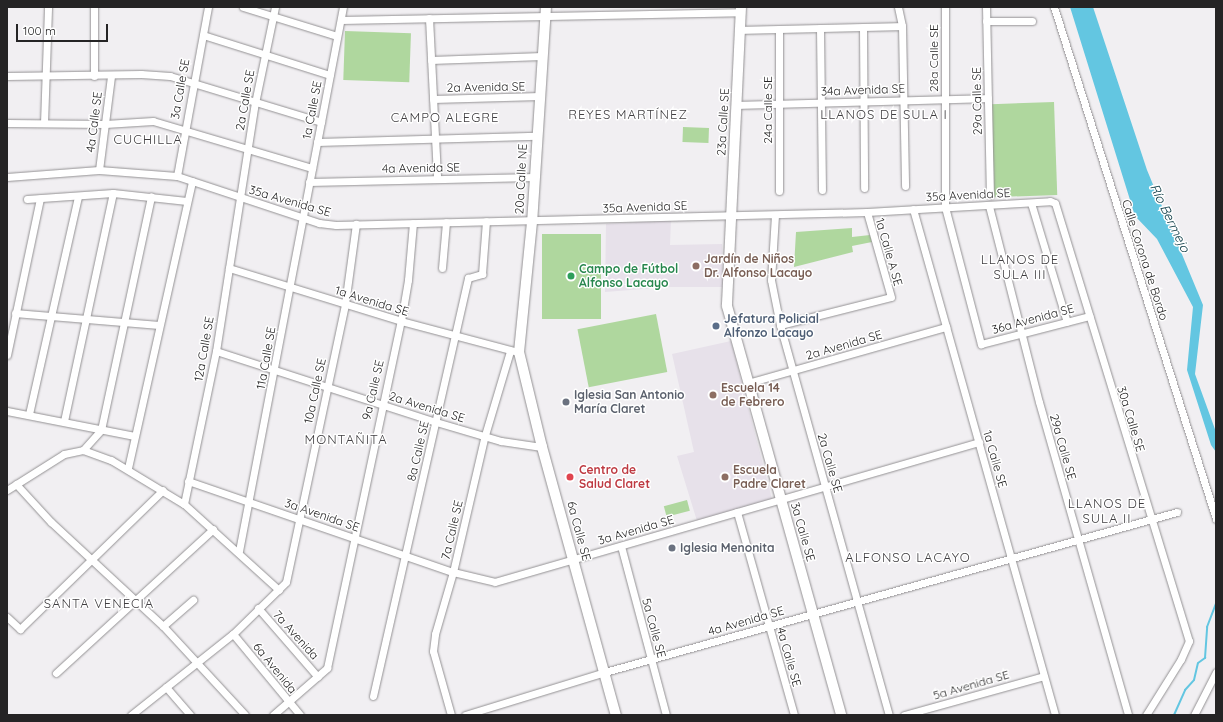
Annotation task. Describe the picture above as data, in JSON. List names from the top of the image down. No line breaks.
{"streets":{"street":["28a Calle SE","2a Avenida SE","3a Calle SE","34a Avenida SE","2a Calle SE","29a Calle SE","1a Calle SE","24a Calle SE","4a Calle SE","23a Calle SE","4a Avenida SE","20a Calle NE","35a Avenida SE","1a Calle A SE","Calle Corona de Bordo","1a Avenida SE","36a Avenida SE","12a Calle SE","11a Calle SE","9a Calle SE","10a Calle SE","30a Calle SE","8a Calle SE","3a Avenida SE","7a Calle SE","6a Calle SE","5a Calle SE","7a Avenida","6a Avenida","5a Avenida SE"]},"crossings":[["28a Calle SE","34a Avenida SE"],["28a Calle SE","35a Avenida SE"],["28a Calle SE","36a Avenida SE"],["2a Avenida SE","3a Calle SE"],["2a Avenida SE","2a Calle SE"],["2a Avenida SE","1a Calle SE"],["2a Avenida SE","20a Calle NE"],["2a Avenida SE","12a Calle SE"],["2a Avenida SE","11a Calle SE"],["2a Avenida SE","9a Calle SE"],["2a Avenida SE","10a Calle SE"],["2a Avenida SE","8a Calle SE"],["2a Avenida SE","7a Calle SE"],["2a Avenida SE","6a Calle SE"],["3a Calle SE","23a Calle SE"],["3a Calle SE","4a Avenida SE"],["3a Calle SE","35a Avenida SE"],["3a Calle SE","3a Avenida SE"],["34a Avenida SE","29a Calle SE"],["34a Avenida SE","24a Calle SE"],["34a Avenida SE","23a Calle SE"],["2a Calle SE","4a Avenida SE"],["2a Calle SE","35a Avenida SE"],["2a Calle SE","1a Calle A SE"],["2a Calle SE","12a Calle SE"],["2a Calle SE","3a Avenida SE"],["29a Calle SE","4a Avenida SE"],["29a Calle SE","35a Avenida SE"],["29a Calle SE","36a Avenida SE"],["1a Calle SE","4a Avenida SE"],["1a Calle SE","35a Avenida SE"],["1a Calle SE","11a Calle SE"],["1a Calle SE","3a Avenida SE"],["1a Calle SE","5a Avenida SE"],["4a Calle SE","4a Avenida SE"],["4a Calle SE","35a Avenida SE"],["4a Calle SE","3a Avenida SE"],["23a Calle SE","35a Avenida SE"],["4a Avenida SE","20a Calle NE"],["4a Avenida SE","30a Calle SE"],["4a Avenida SE","6a Calle SE"],["4a Avenida SE","5a Calle SE"],["20a Calle NE","35a Avenida SE"],["20a Calle NE","1a Avenida SE"],["20a Calle NE","7a Calle SE"],["20a Calle NE","6a Calle SE"],["35a Avenida SE","1a Calle A SE"],["35a Avenida SE","12a Calle SE"],["35a Avenida SE","11a Calle SE"],["35a Avenida SE","9a Calle SE"],["35a Avenida SE","10a Calle SE"],["35a Avenida SE","30a Calle SE"],["35a Avenida SE","8a Calle SE"],["1a Avenida SE","12a Calle SE"],["1a Avenida SE","11a Calle SE"],["1a Avenida SE","9a Calle SE"],["1a Avenida SE","10a Calle SE"],["1a Avenida SE","8a Calle SE"],["1a Avenida SE","7a Calle SE"],["1a Avenida SE","6a Calle SE"],["36a Avenida SE","30a Calle SE"],["12a Calle SE","3a Avenida SE"],["11a Calle SE","3a Avenida SE"],["9a Calle SE","3a Avenida SE"],["9a Calle SE","7a Avenida"],["9a Calle SE","6a Avenida"],["10a Calle SE","3a Avenida SE"],["10a Calle SE","7a Avenida"],["10a Calle SE","6a Avenida"],["8a Calle SE","3a Avenida SE"],["3a Avenida SE","7a Calle SE"],["3a Avenida SE","6a Calle SE"],["3a Avenida SE","5a Calle SE"],["7a Calle SE","6a Calle SE"]],"districts":["REYES MARTÍNEZ","LLANOS DE SULA I","CAMPO ALEGRE","CUCHILLA","LLANOS DE SULA III","MONTAÑITA","LLANOS DE SULA II","ALFONSO LACAYO","SANTA VENECIA"],"water":["Río Bermejo"],"places":["Jardín de Niños Dr. Alfonso Lacayo","Campo de Fútbol Alfonso Lacayo","Jefatura Policial Alfonzo Lacayo","Escuela 14 de Febrero","Iglesia San Antonio María Claret","Centro de Salud Claret","Escuela Padre Claret","Iglesia Menonita"],"scale_bar":"100 m"}
